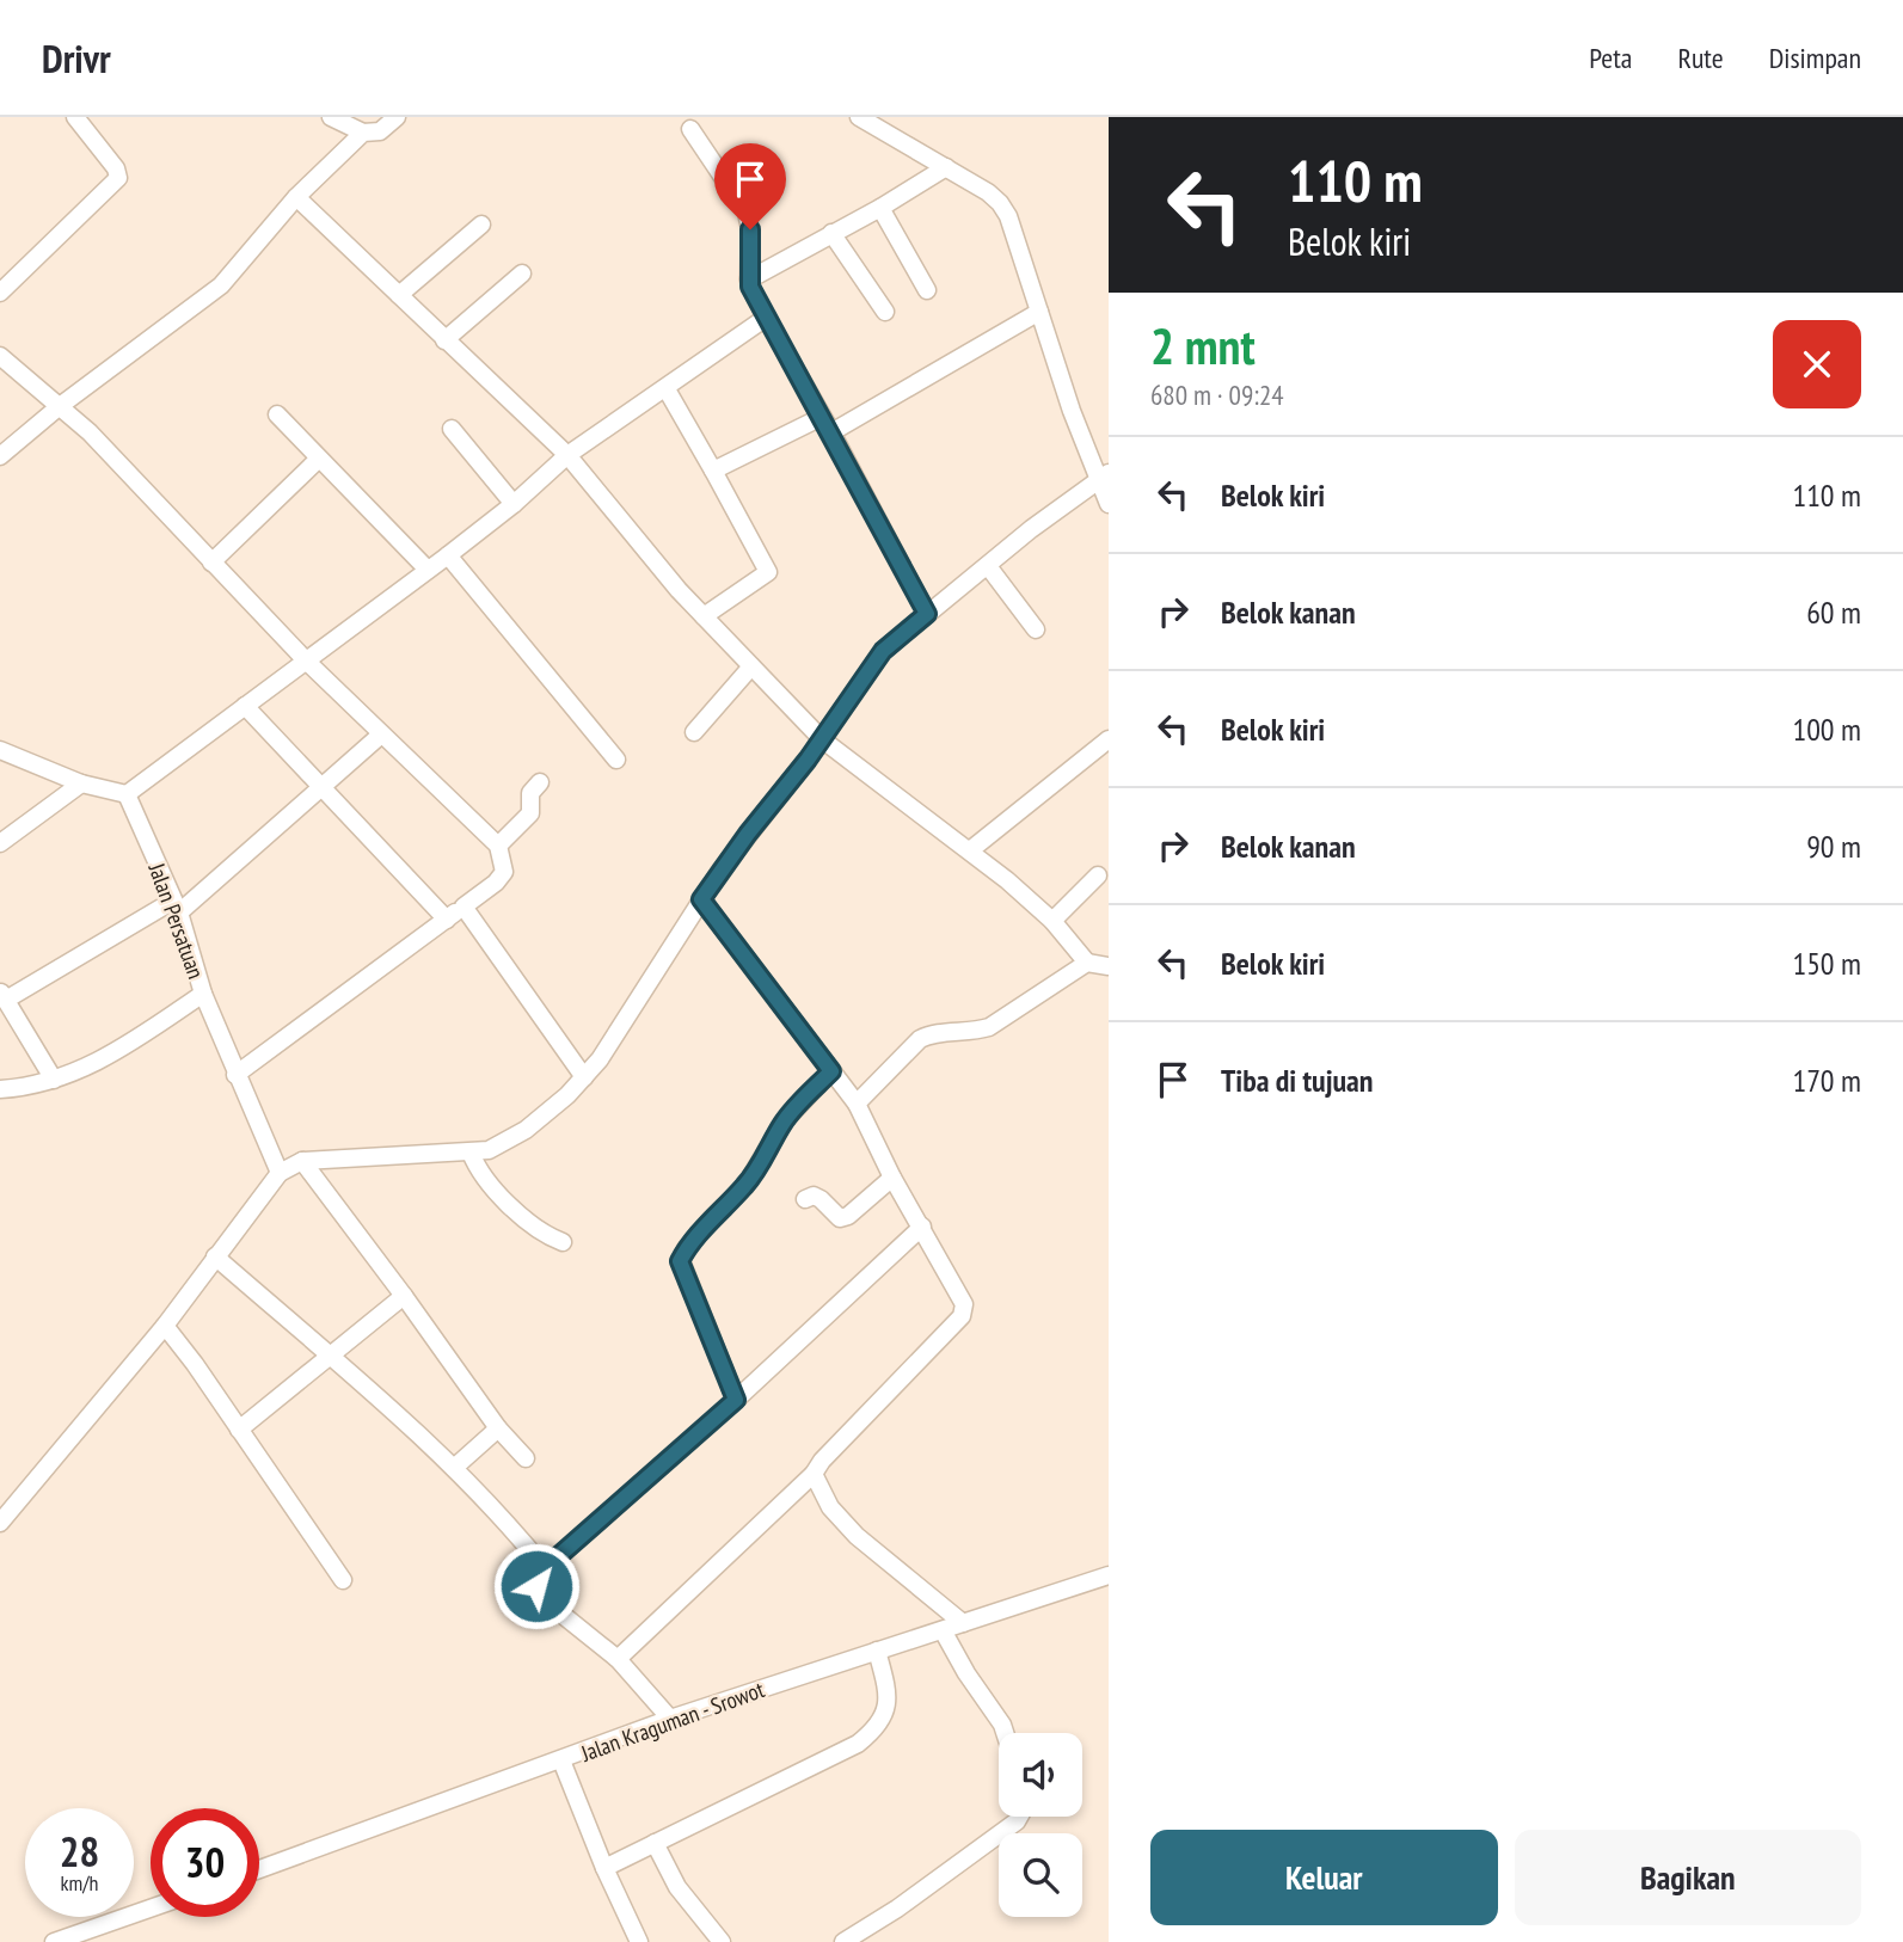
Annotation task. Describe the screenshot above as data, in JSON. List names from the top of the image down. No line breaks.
{"streets":{"street":["Jalan Persatuan","Jalan Kraguman - Srowot"]},"page":{"header":"Drivr","nav":["Peta","Rute","Disimpan"],"turn":["110 m","Belok kiri"],"heading":["2 mnt","680 m · 09:24"],"list":[{"name":"Belok kiri","value":"110 m"},{"name":"Belok kanan","value":"60 m"},{"name":"Belok kiri","value":"100 m"},{"name":"Belok kanan","value":"90 m"},{"name":"Belok kiri","value":"150 m"},{"name":"Tiba di tujuan","value":"170 m"}],"speed":"28 km/h","limit":"30","buttons":["Keluar","Bagikan"]}}
